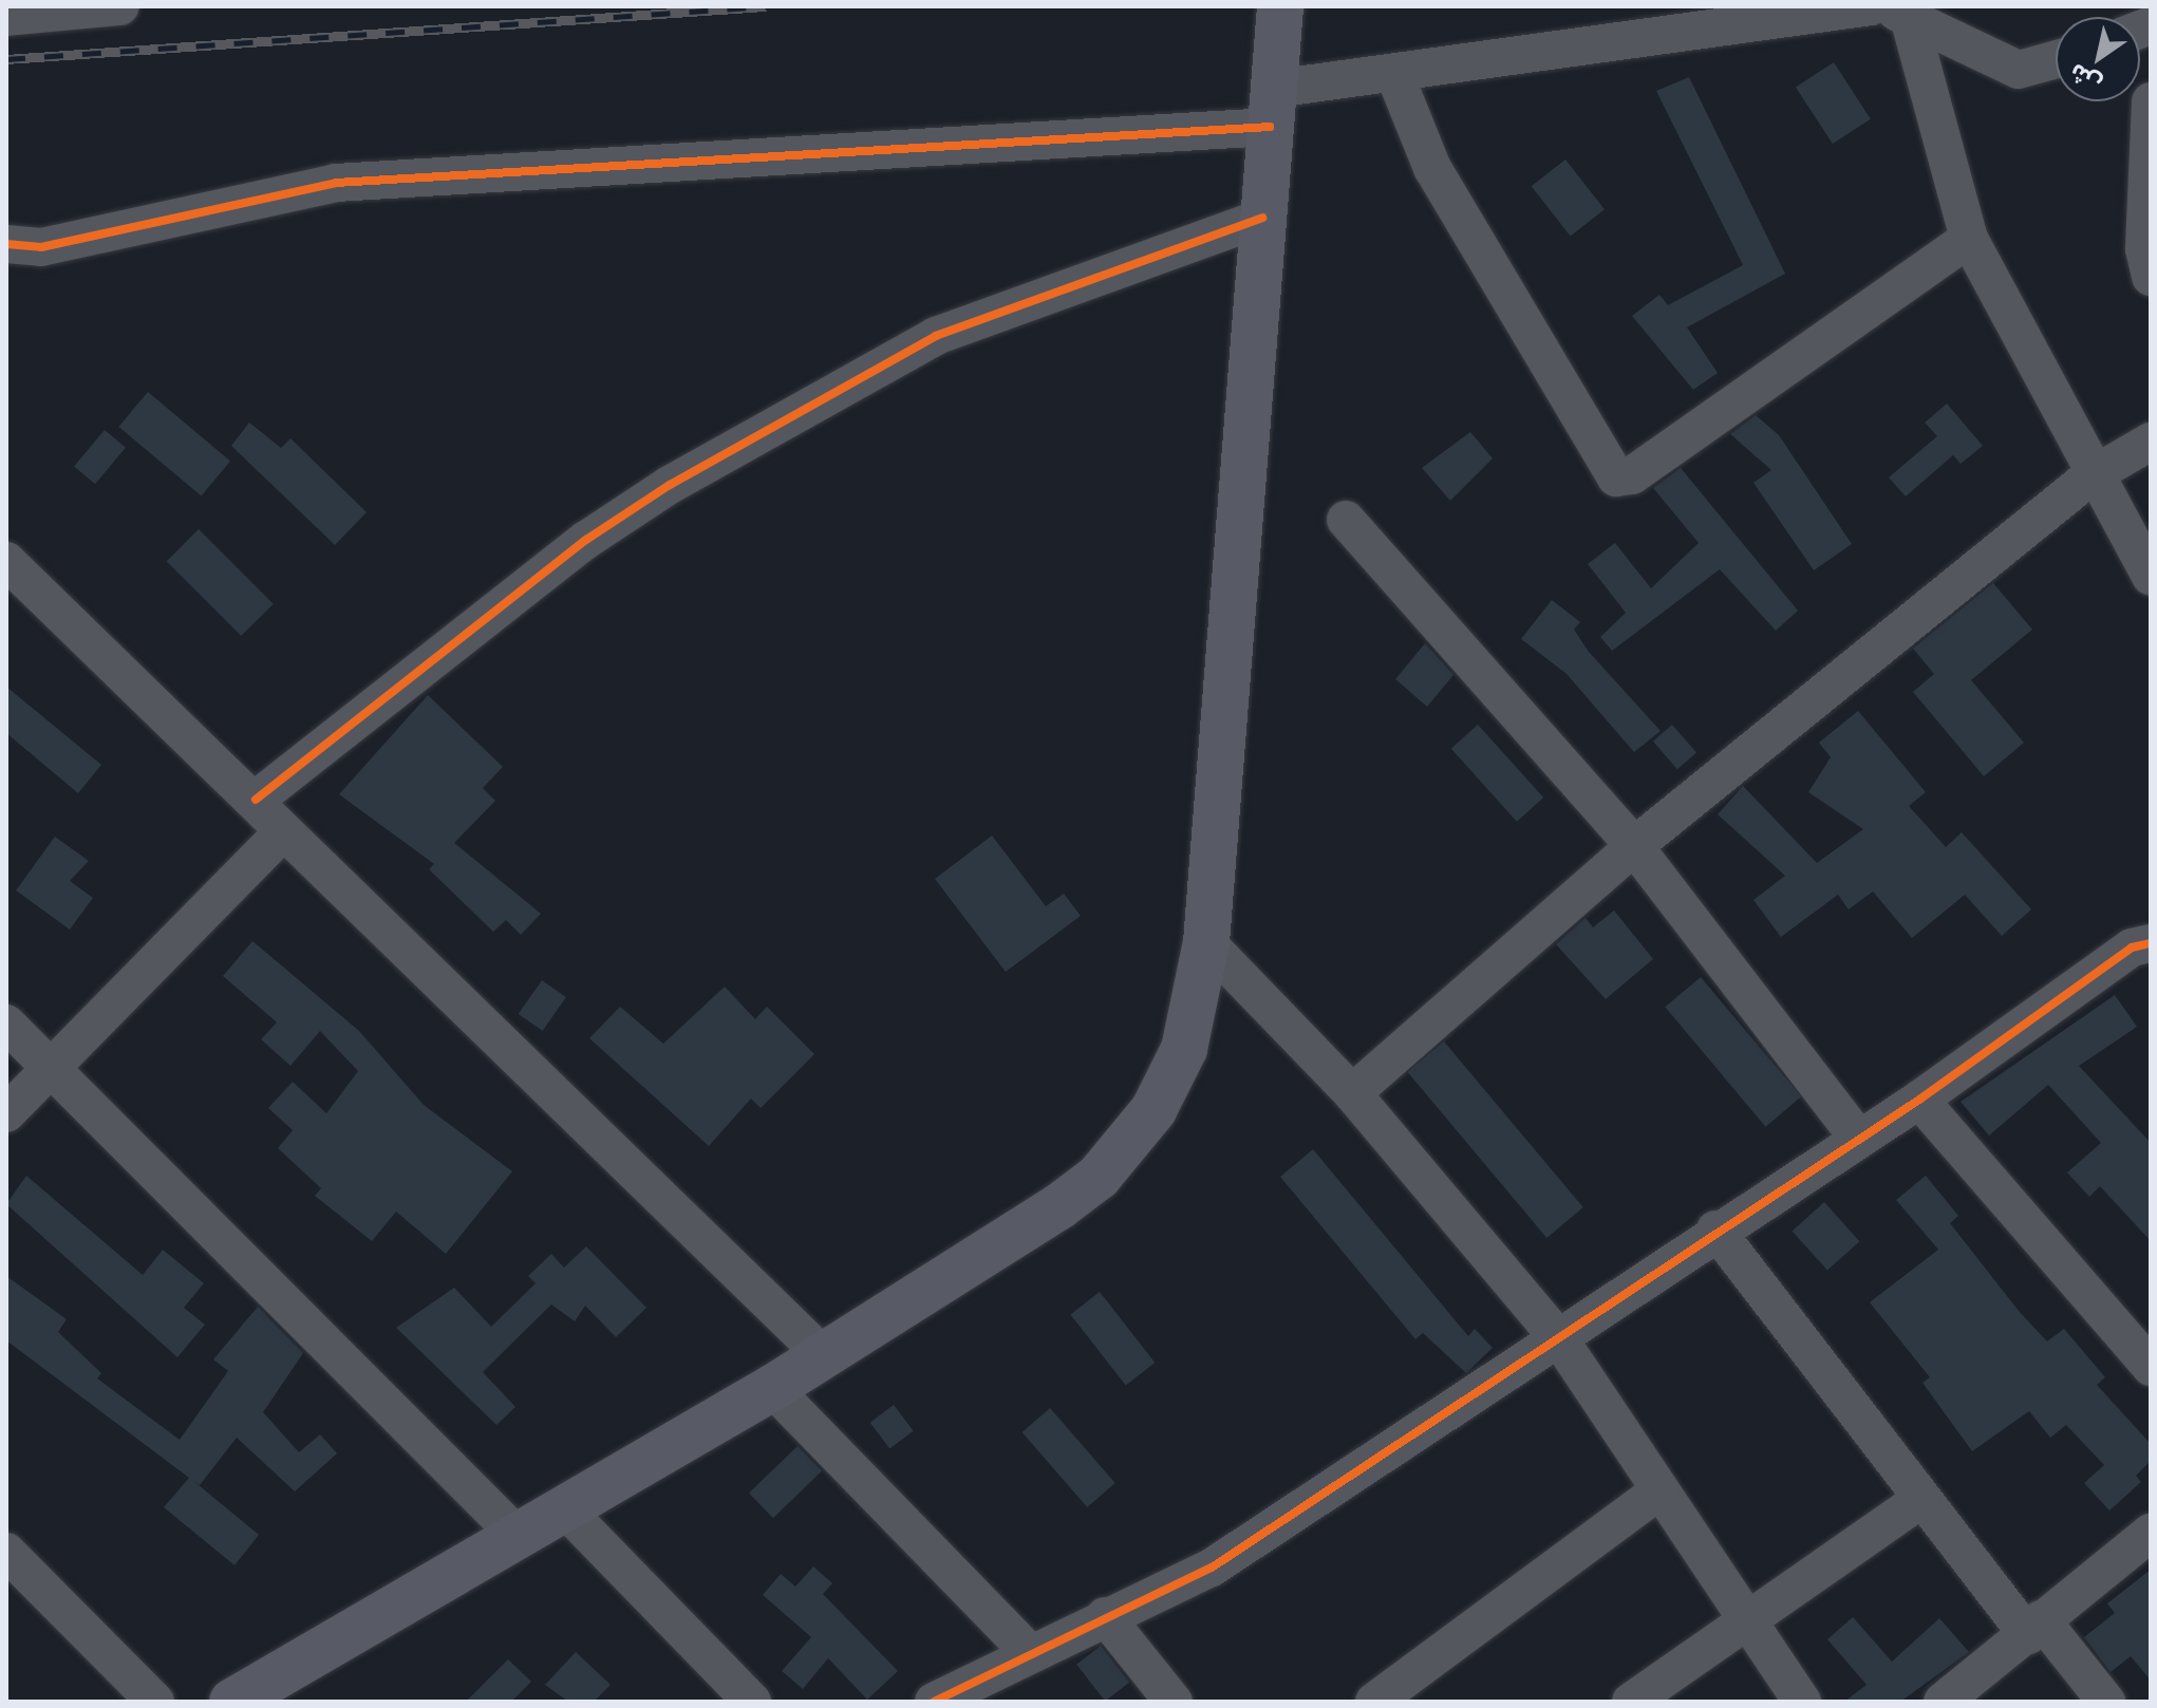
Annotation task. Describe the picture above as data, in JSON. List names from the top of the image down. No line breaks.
{"north":"bottom left"}
